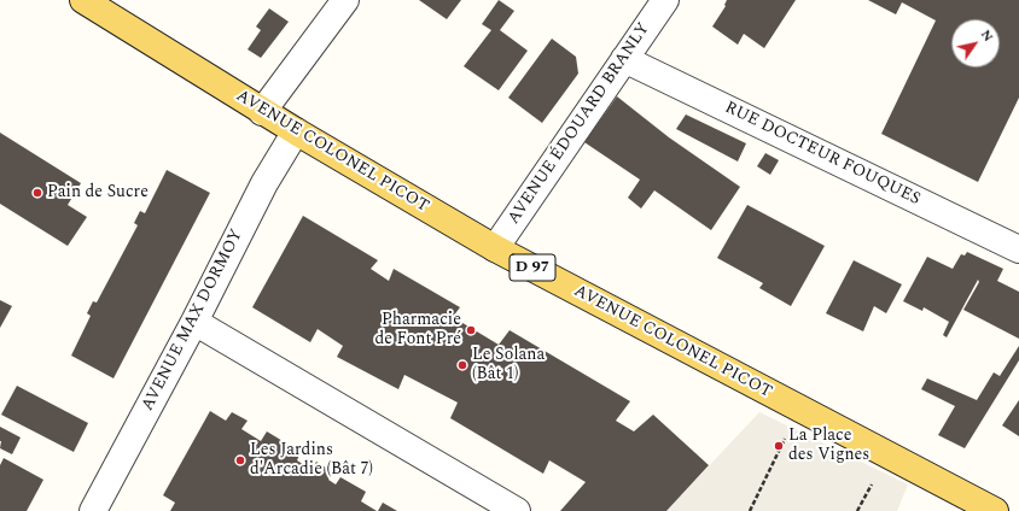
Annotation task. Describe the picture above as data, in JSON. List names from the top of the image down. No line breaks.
{"streets":{"main road":["AVENUE COLONEL PICOT","D 97"],"street":["AVENUE ÉDOUARD BRANLY","RUE DOCTEUR FOUQUES","AVENUE MAX DORMOY"]},"crossings":[["AVENUE ÉDOUARD BRANLY","AVENUE COLONEL PICOT"],["AVENUE ÉDOUARD BRANLY","RUE DOCTEUR FOUQUES"],["AVENUE COLONEL PICOT","AVENUE MAX DORMOY"]],"places":["Pain de Sucre","Pharmacie de Font Pré","Le Solana (Bât 1)","La Place des Vignes","Les Jardins d'Arcadie (Bât 7)"],"north":"top right"}
